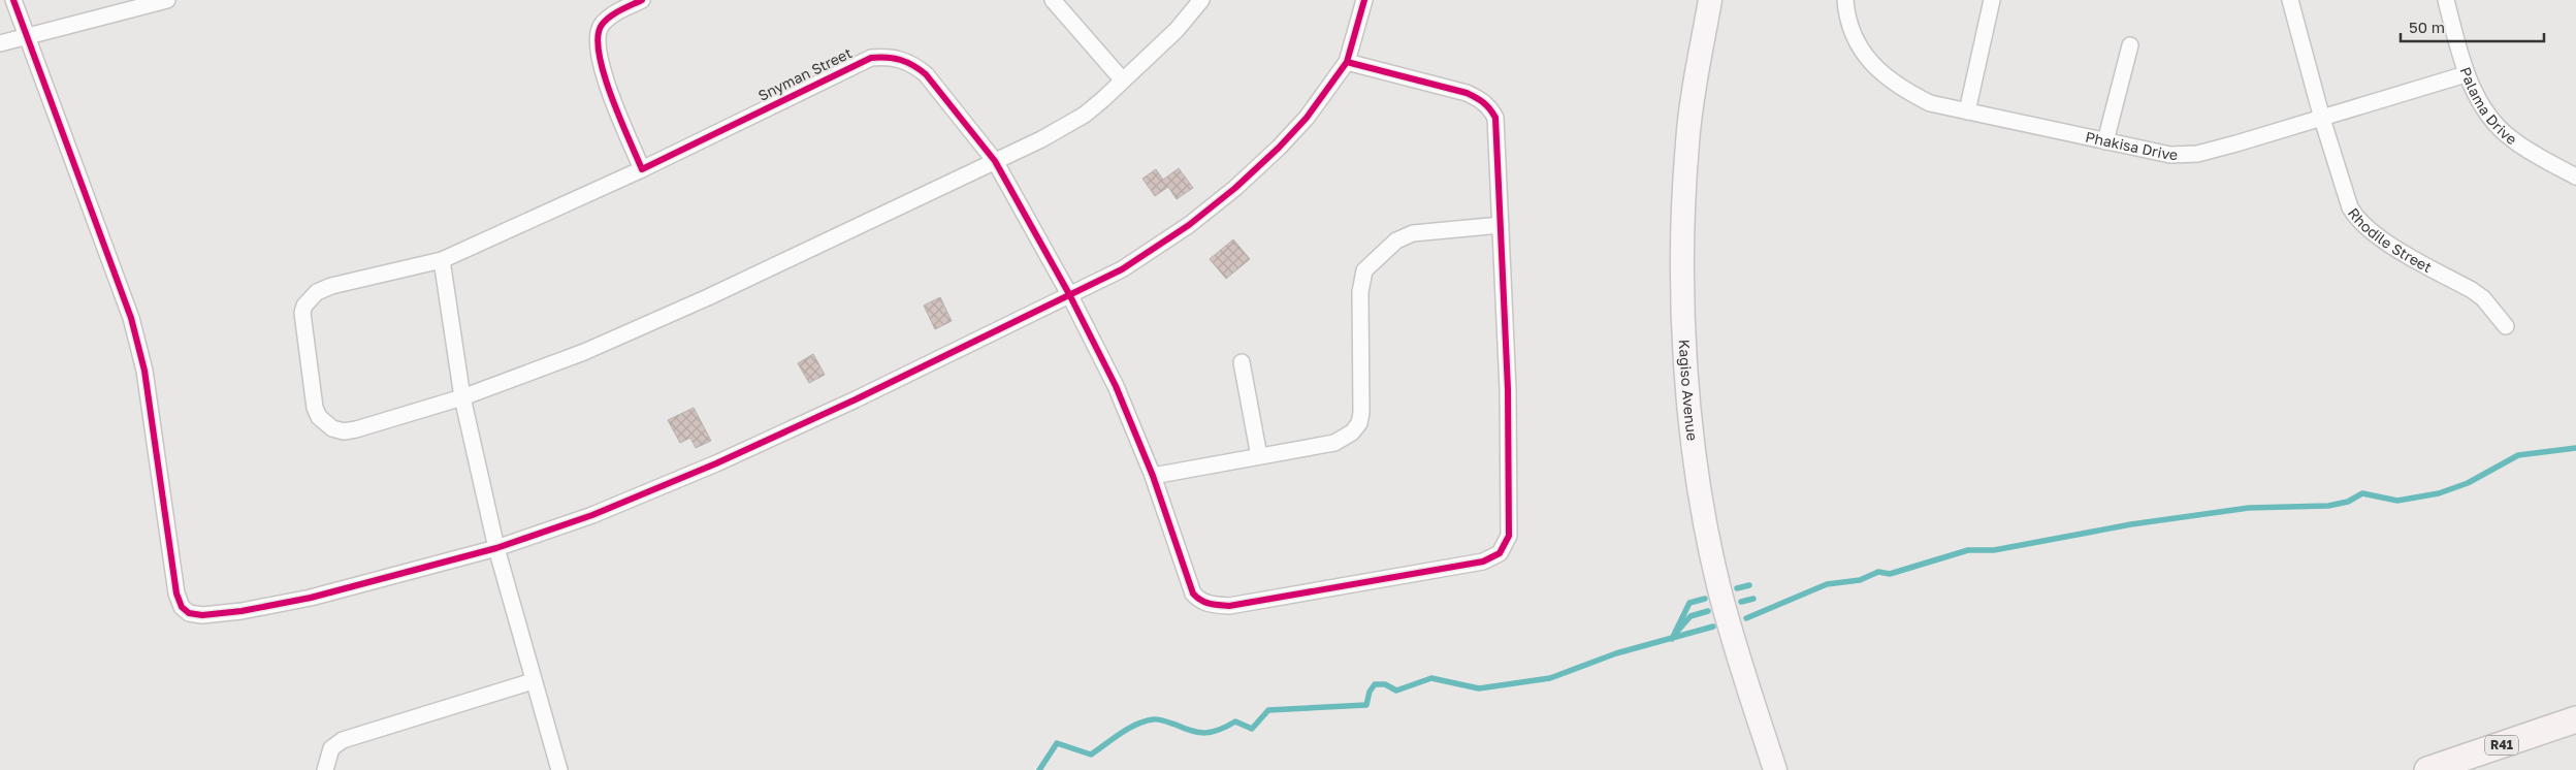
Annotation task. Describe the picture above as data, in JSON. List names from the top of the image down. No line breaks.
{"streets":{"main road":["R41"],"street":["Snyman Street","Palama Drive","Phakisa Drive","Rhodile Street","Kagiso Avenue"]},"crossings":[["Palama Drive","Phakisa Drive"],["Phakisa Drive","Rhodile Street"]],"scale_bar":"50 m"}
